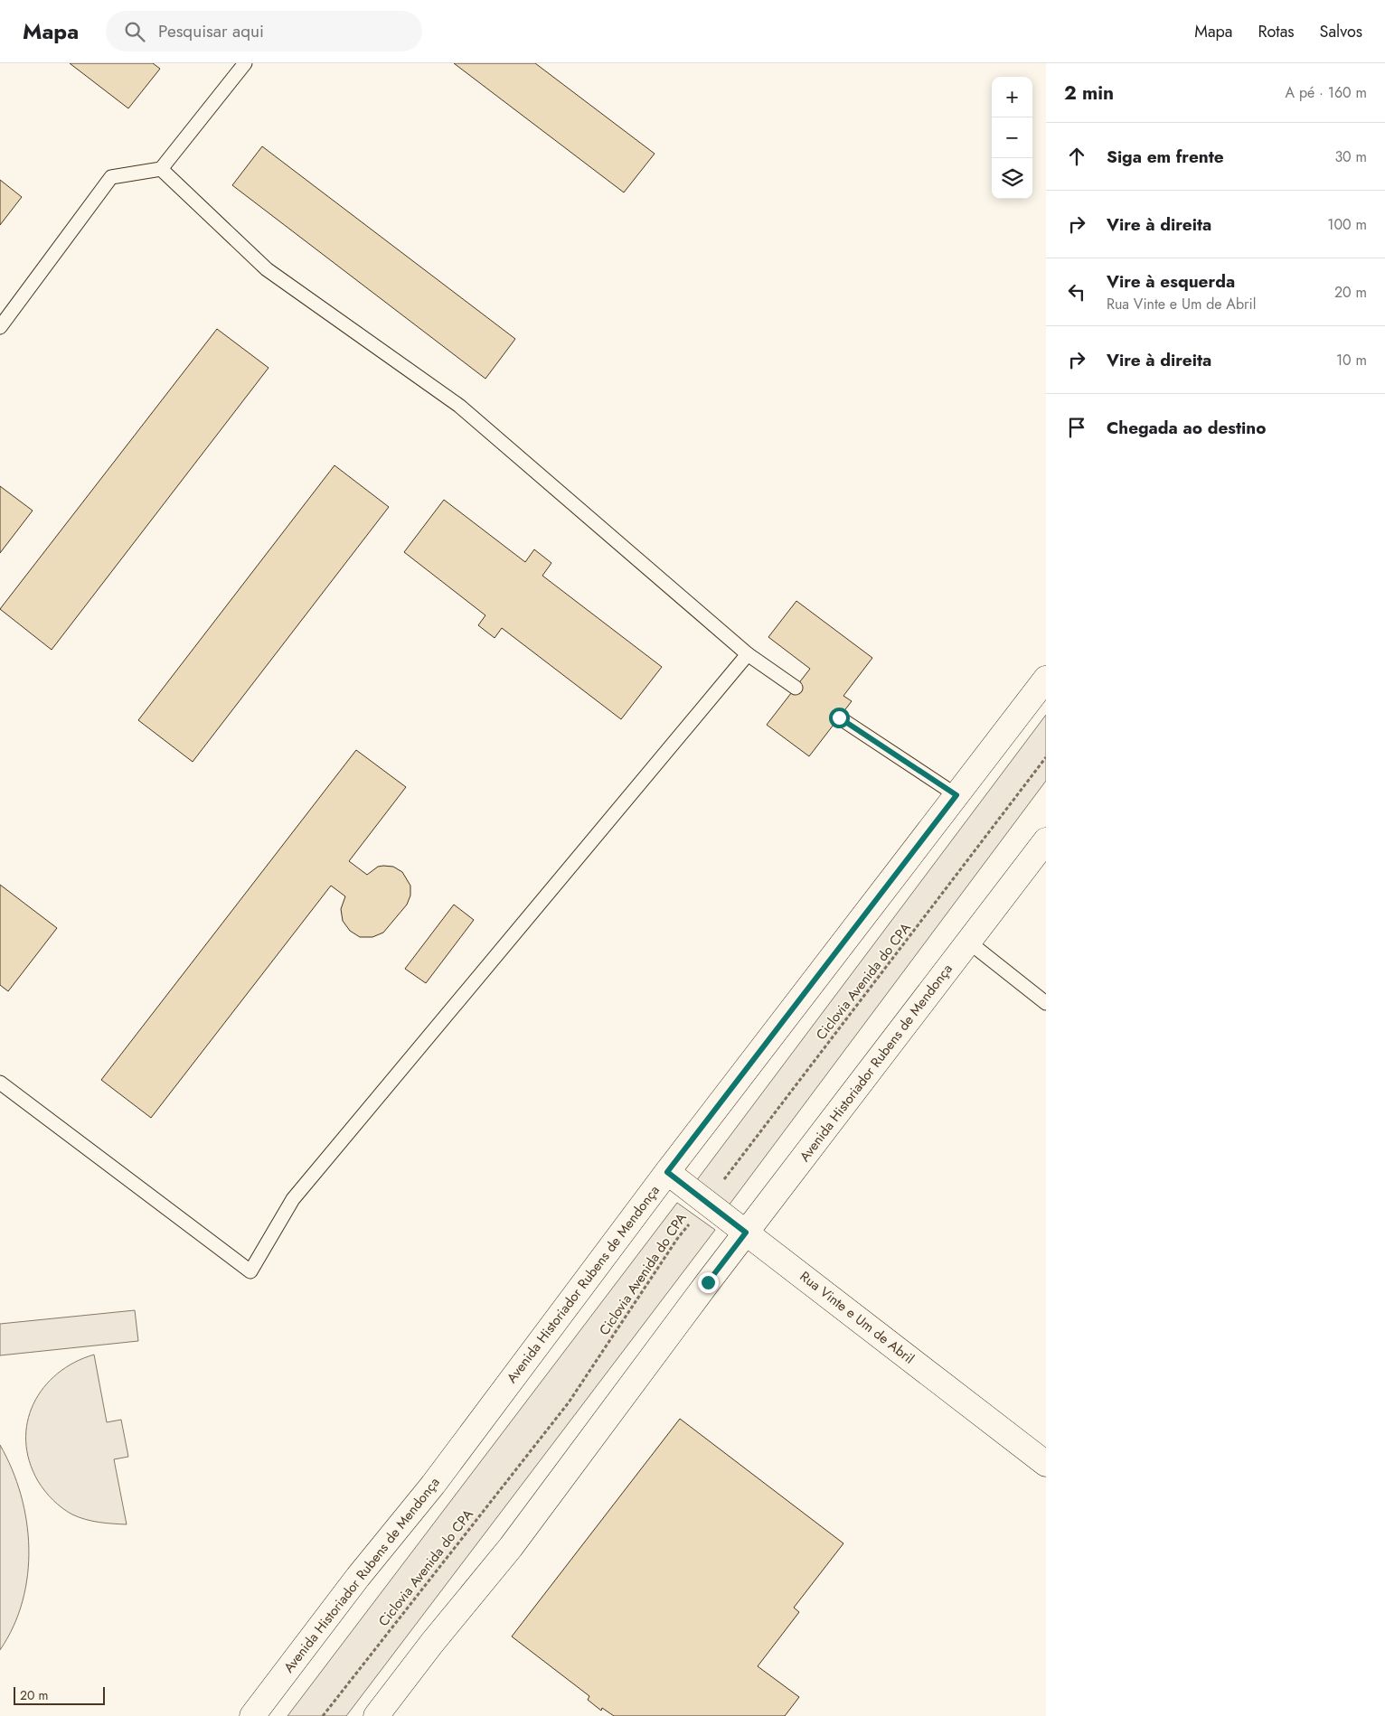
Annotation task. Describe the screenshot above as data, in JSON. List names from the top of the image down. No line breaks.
{"streets":{"main road":["Avenida Historiador Rubens de Mendonça","Rua Vinte e Um de Abril"],"path":["Ciclovia Avenida do CPA"]},"crossings":[["Ciclovia Avenida do CPA","Rua Vinte e Um de Abril"],["Avenida Historiador Rubens de Mendonça","Rua Vinte e Um de Abril"]],"scale_bar":"20 m","page":{"header":"Mapa","search":"Pesquisar aqui","nav":["Mapa","Rotas","Salvos"],"heading":["2 min","A pé · 160 m"],"map_buttons":["+","−"],"list":[["Siga em frente","30 m"],["Vire à direita","100 m"],["Vire à esquerda","Rua Vinte e Um de Abril","20 m"],["Vire à direita","10 m"],"Chegada ao destino"],"scale":"20 m"}}
